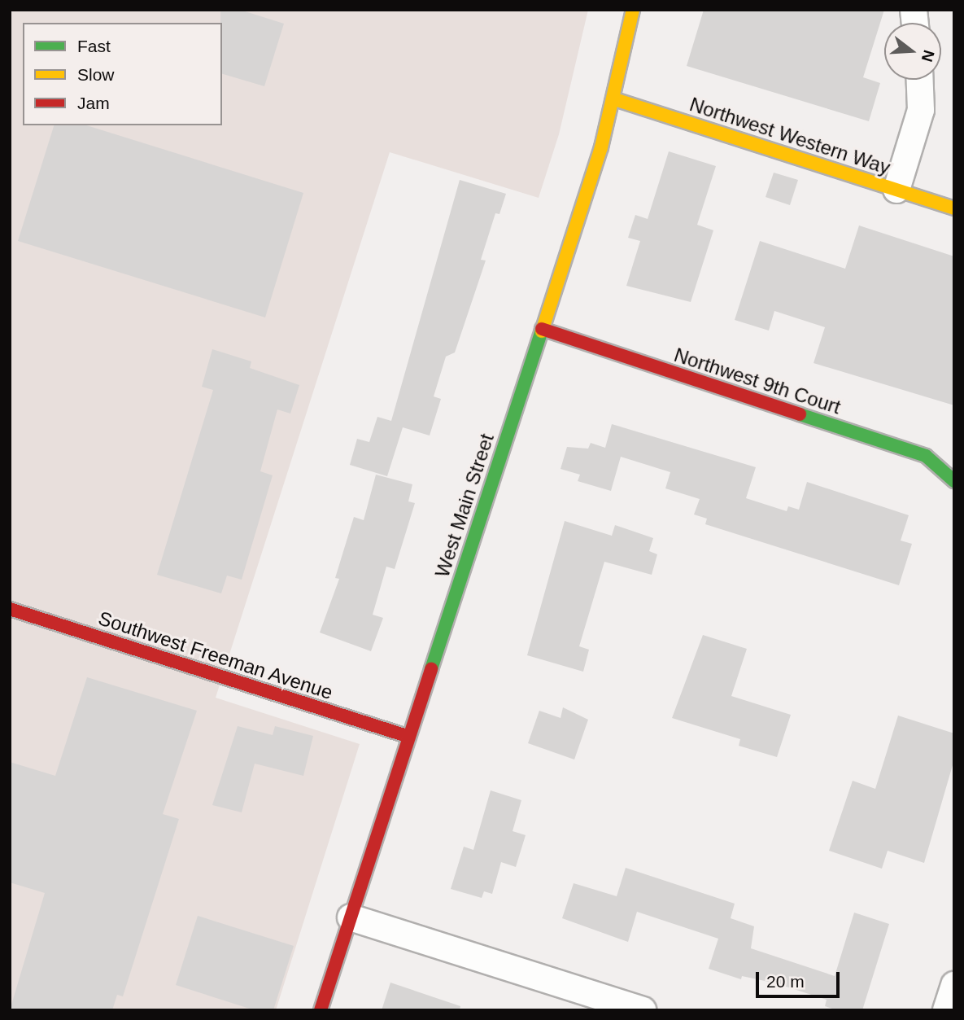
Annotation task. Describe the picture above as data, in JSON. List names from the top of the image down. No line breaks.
{"streets":{"street":["Northwest Western Way","Northwest 9th Court","West Main Street","Southwest Freeman Avenue"]},"crossings":[["Northwest Western Way","West Main Street"],["Northwest 9th Court","West Main Street"],["West Main Street","Southwest Freeman Avenue"]],"legend":["Fast","Slow","Jam"],"scale_bar":"20 m","north":"right"}
